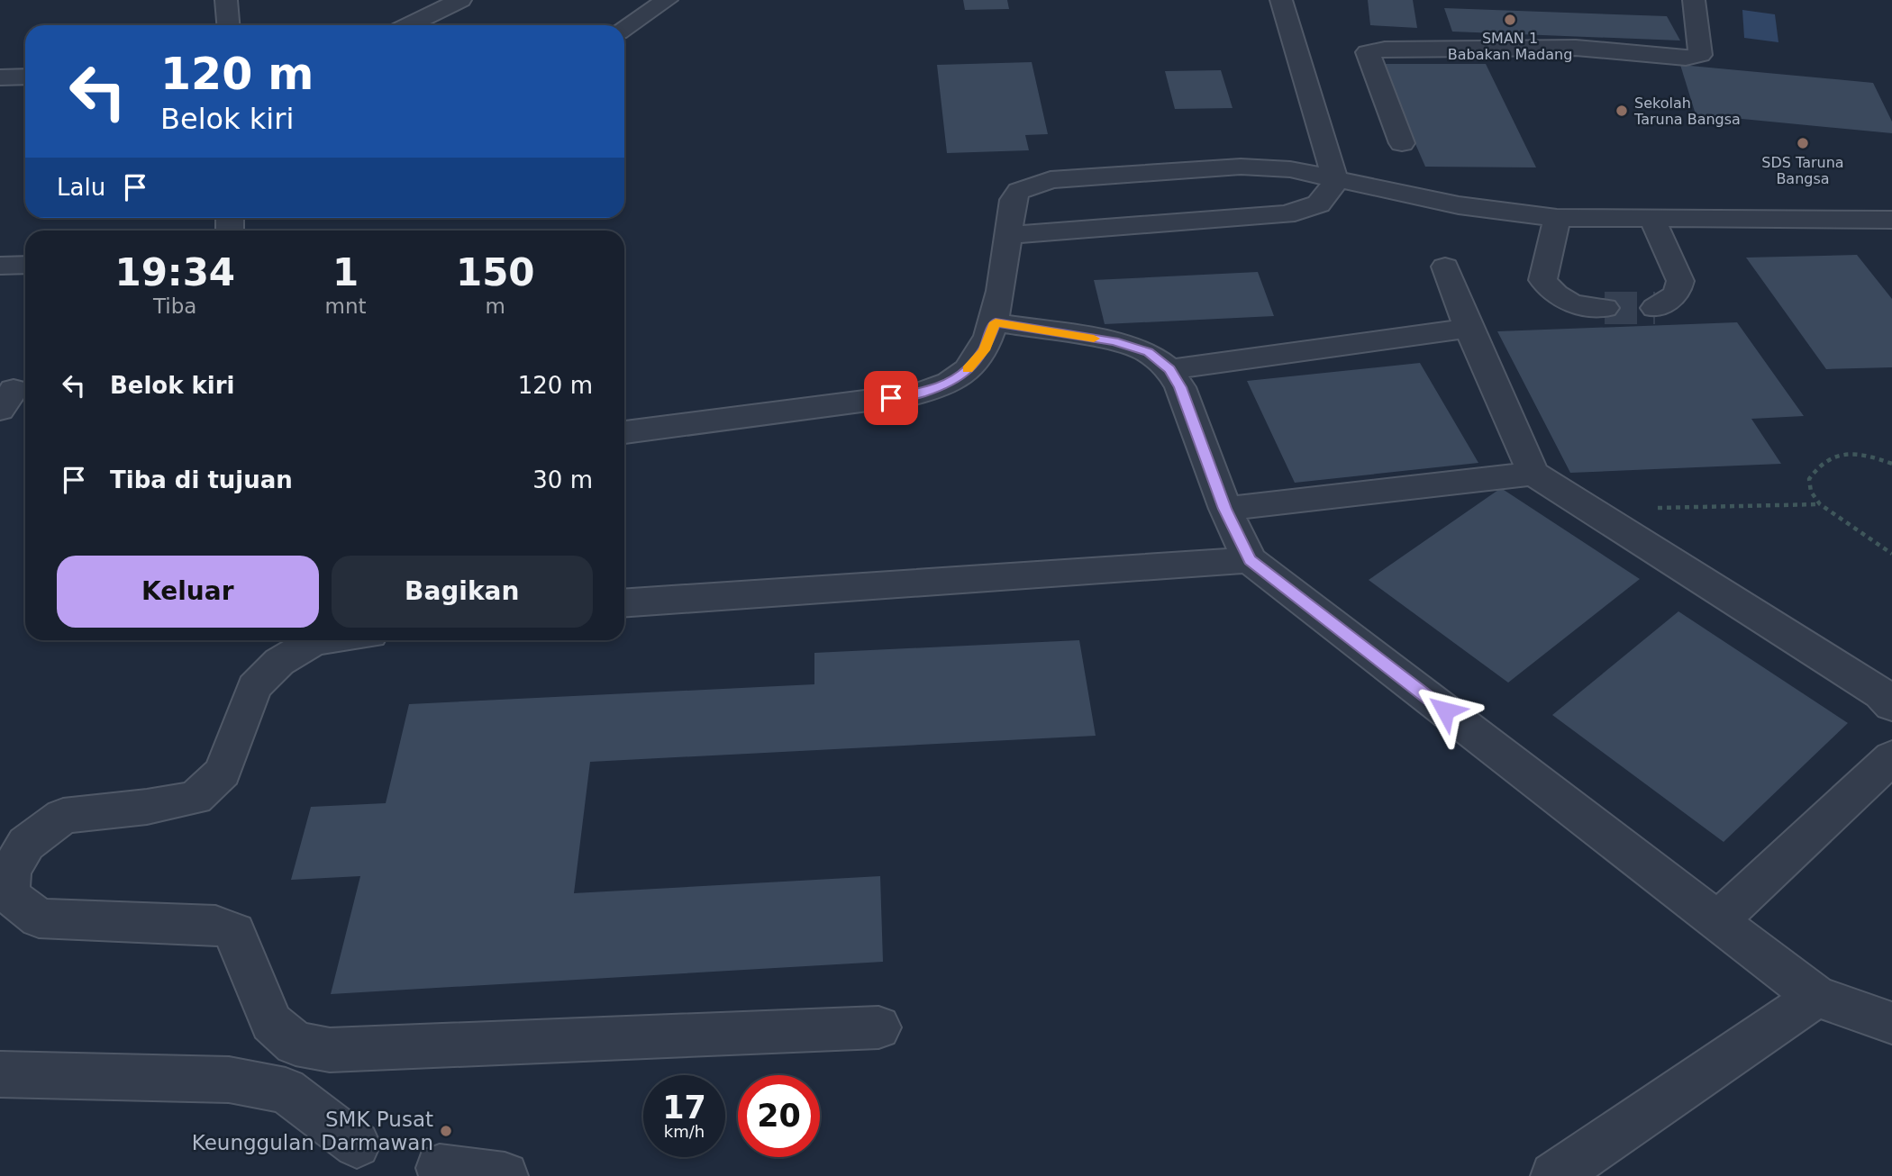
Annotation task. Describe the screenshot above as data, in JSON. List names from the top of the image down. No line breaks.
{"places":["SMAN 1 Babakan Madang","Sekolah Taruna Bangsa","SDS Taruna Bangsa","SMK Pusat Keunggulan Darmawan"],"page":{"turn":["120 m","Belok kiri"],"then":"Lalu","eta":["19:34","Tiba","1","mnt","150","m"],"list":[{"name":"Belok kiri","value":"120 m"},{"name":"Tiba di tujuan","value":"30 m"}],"buttons":["Keluar","Bagikan"],"speed":"17 km/h","limit":"20"}}
